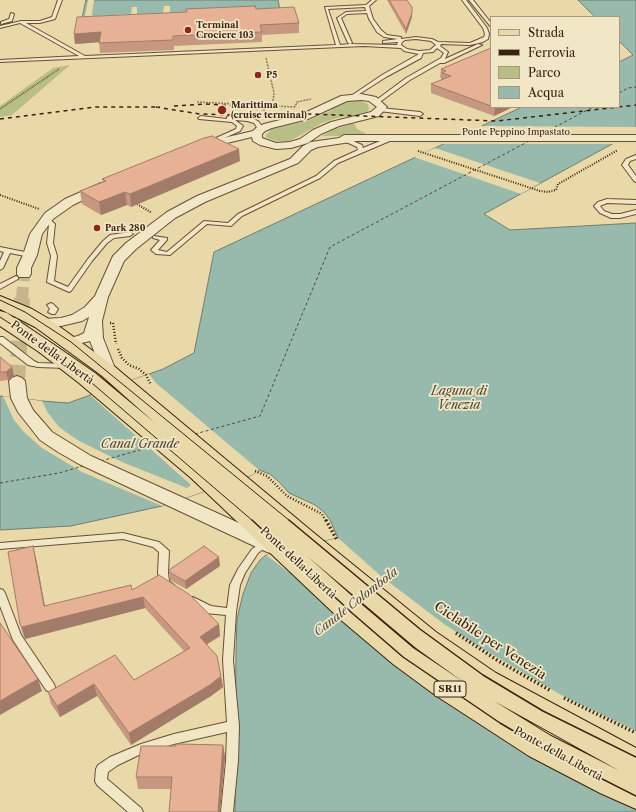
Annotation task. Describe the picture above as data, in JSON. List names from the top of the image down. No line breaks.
{"streets":{"main road":["Ponte della Libertà","SR11"],"street":["Ponte Peppino Impastato"],"path":["Ciclabile per Venezia"]},"water":["Laguna di Venezia","Canal Grande","Canale Colombola"],"places":["Terminal Crociere 103","P5","Marittima (cruise terminal)","Park 280"],"legend":["Strada","Ferrovia","Parco","Acqua"]}
